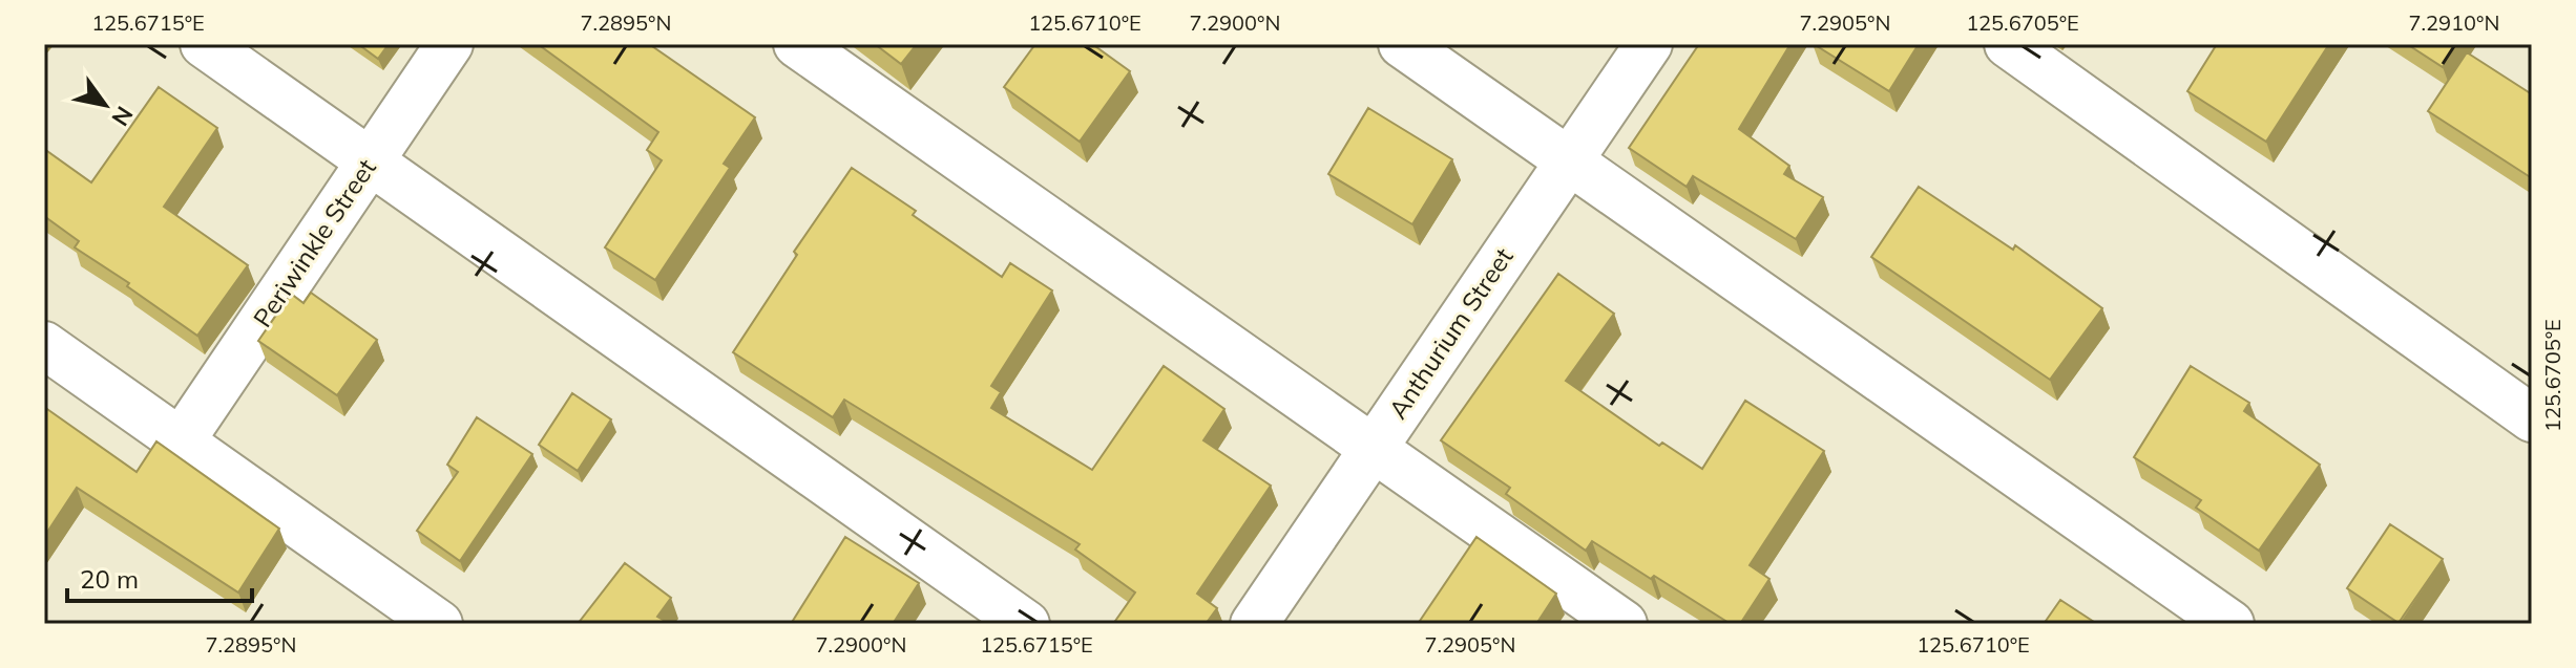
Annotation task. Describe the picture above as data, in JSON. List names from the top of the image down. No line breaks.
{"streets":{"street":["Periwinkle Street","Anthurium Street"]},"scale_bar":"20 m","north":"bottom right","coordinates":["125.6715°E","7.2895°N","125.6710°E","7.2900°N","7.2905°N","125.6705°E","7.2910°N"]}
